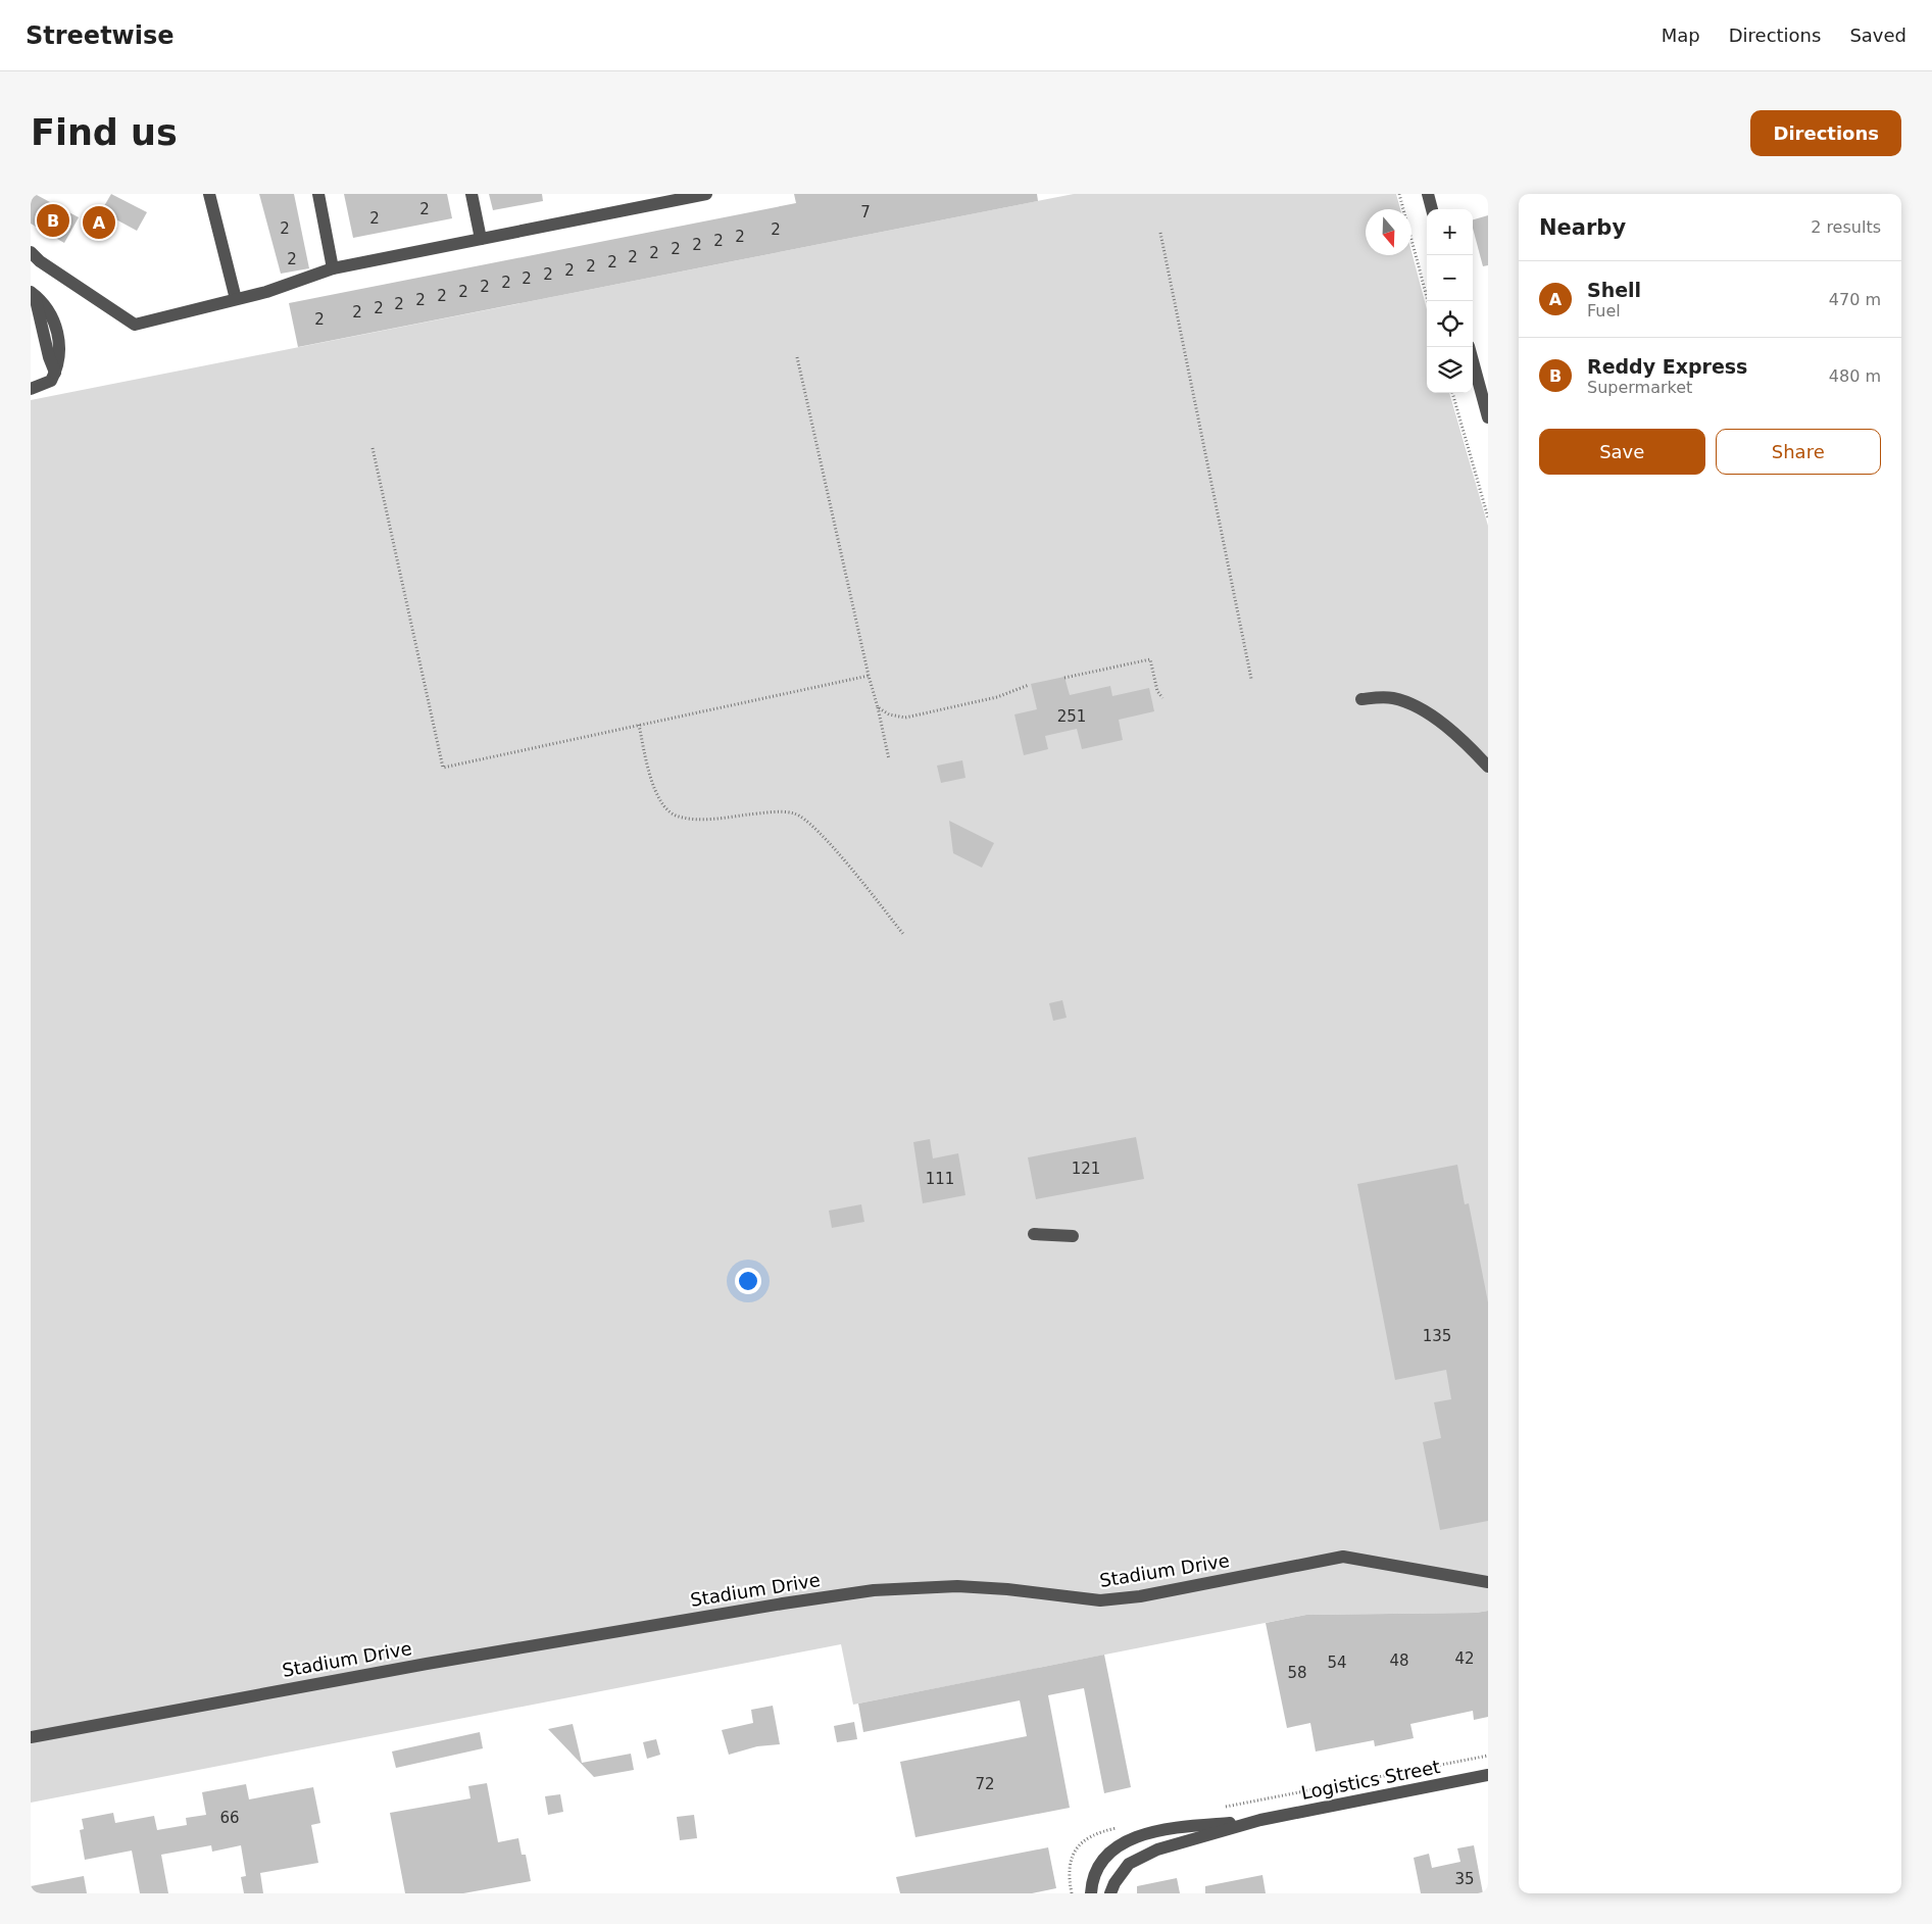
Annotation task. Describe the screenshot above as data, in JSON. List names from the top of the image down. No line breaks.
{"streets":{"street":["Stadium Drive","Logistics Street"]},"house_numbers":["2","7","2","2","2","2","2","2","2","2","2","2","2","2","2","2","2","2","2","2","2","2","2","2","2","2","251","121","111","135","42","48","54","58","72","66","35"],"north":"bottom","page":{"header":"Streetwise","nav":["Map","Directions","Saved"],"buttons":["Directions",["Save","Share"]],"title":"Find us","heading":["Nearby","2 results"],"pins":["B","A"],"map_buttons":["+","−"],"list":[{"mark":"A","name":"Shell","note":"Fuel","value":"470 m"},{"mark":"B","name":"Reddy Express","note":"Supermarket","value":"480 m"}]}}
